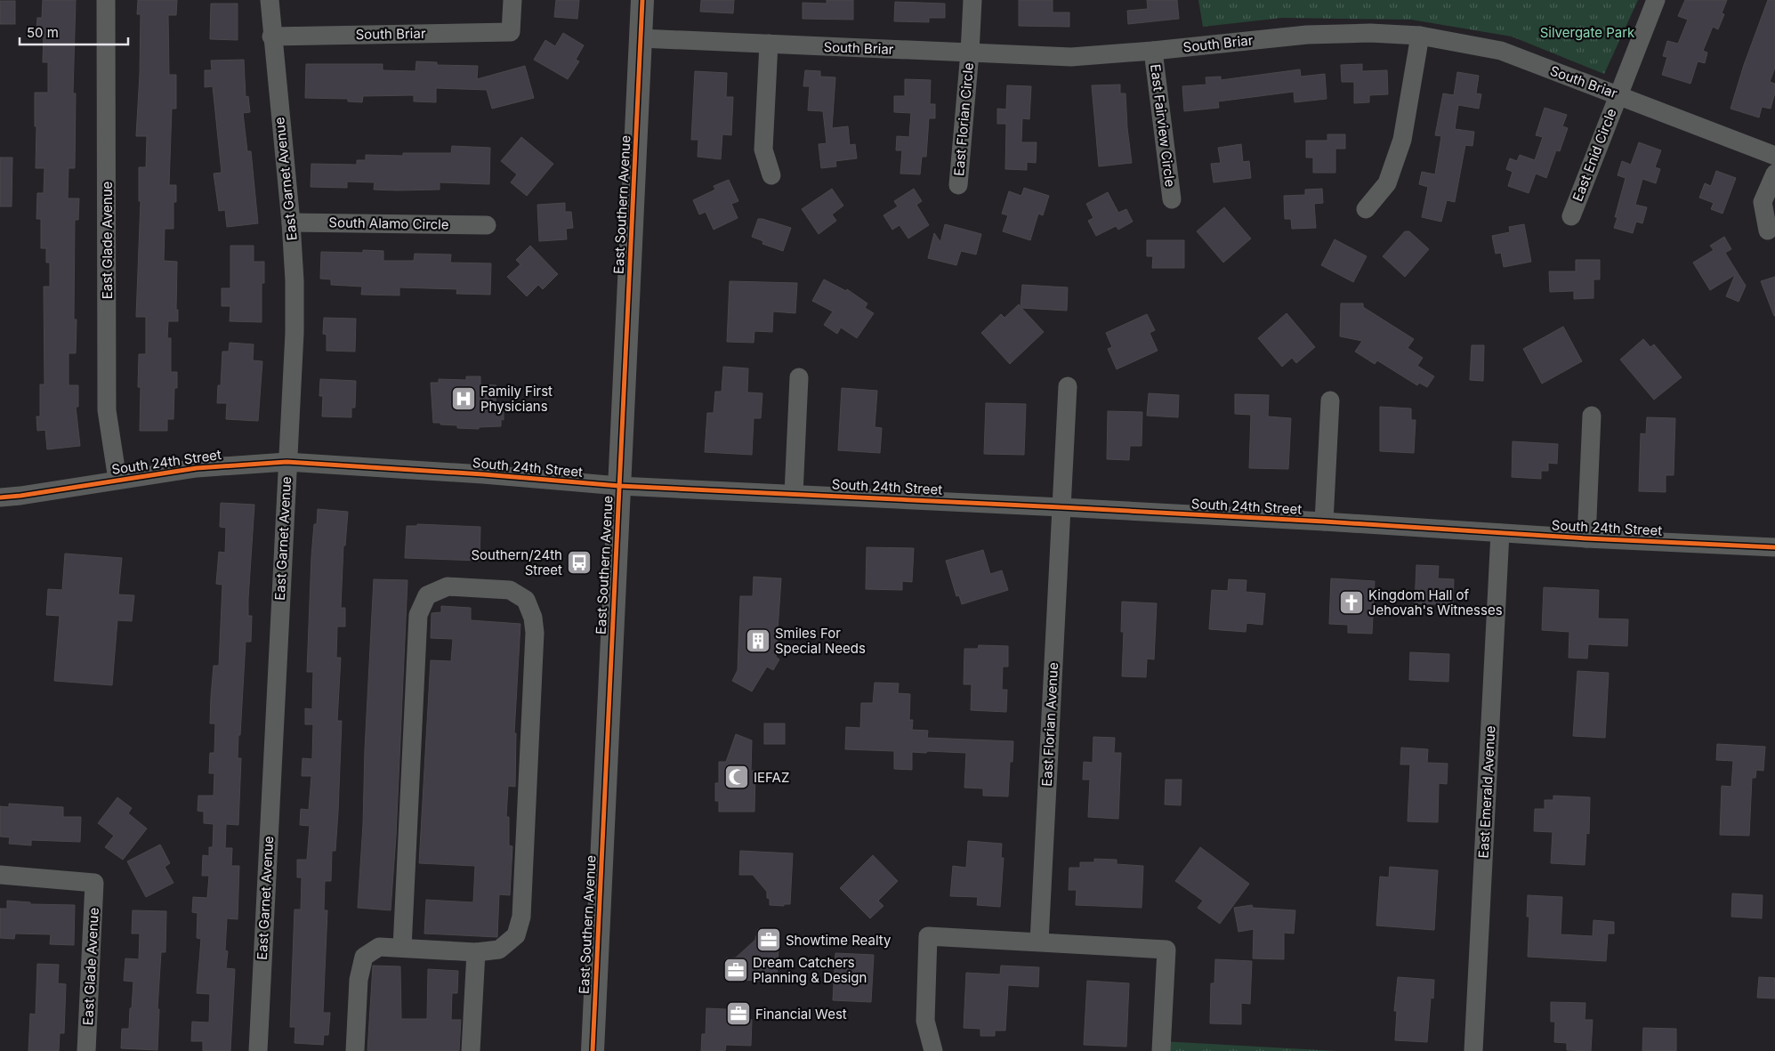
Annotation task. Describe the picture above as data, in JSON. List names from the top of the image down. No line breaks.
{"streets":{"main road":["East Southern Avenue"],"street":["South Briar","East Florian Circle","East Fairview Circle","East Enid Circle","East Garnet Avenue","South Alamo Circle","East Glade Avenue","South 24th Street","East Florian Avenue","East Emerald Avenue"]},"crossings":[["South Briar","East Florian Circle"],["South Briar","East Fairview Circle"],["South Briar","East Enid Circle"],["South Briar","East Garnet Avenue"],["South Briar","East Southern Avenue"],["East Garnet Avenue","South Alamo Circle"],["East Garnet Avenue","South 24th Street"],["East Southern Avenue","South 24th Street"],["East Glade Avenue","South 24th Street"],["South 24th Street","East Florian Avenue"],["South 24th Street","East Emerald Avenue"]],"parks":["Silvergate Park"],"places":{"hospital":["Family First Physicians"],"bus stop":["Southern/24th Street"],"church":["Kingdom Hall of Jehovah's Witnesses"],"building":["Smiles For Special Needs"],"mosque":["IEFAZ"],"office":["Showtime Realty","Dream Catchers Planning & Design","Financial West"]},"scale_bar":"50 m"}
